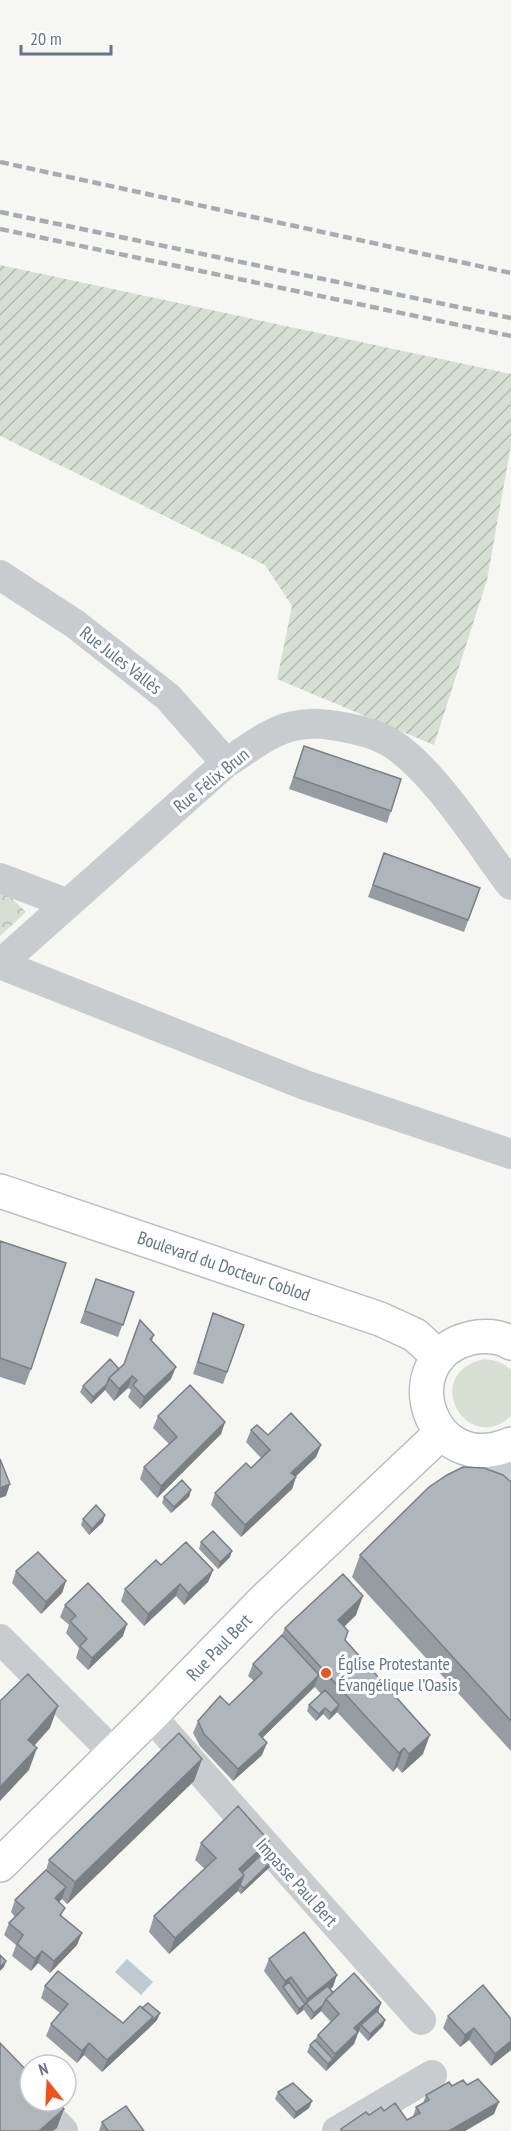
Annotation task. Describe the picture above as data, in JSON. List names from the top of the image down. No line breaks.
{"streets":{"street":["Rue Jules Vallès","Rue Félix Brun","Boulevard du Docteur Coblod","Rue Paul Bert","Impasse Paul Bert"]},"crossings":[["Rue Jules Vallès","Rue Félix Brun"],["Rue Paul Bert","Impasse Paul Bert"]],"places":["Église Protestante Évangélique l’Oasis"],"scale_bar":"20 m","north":"top"}
